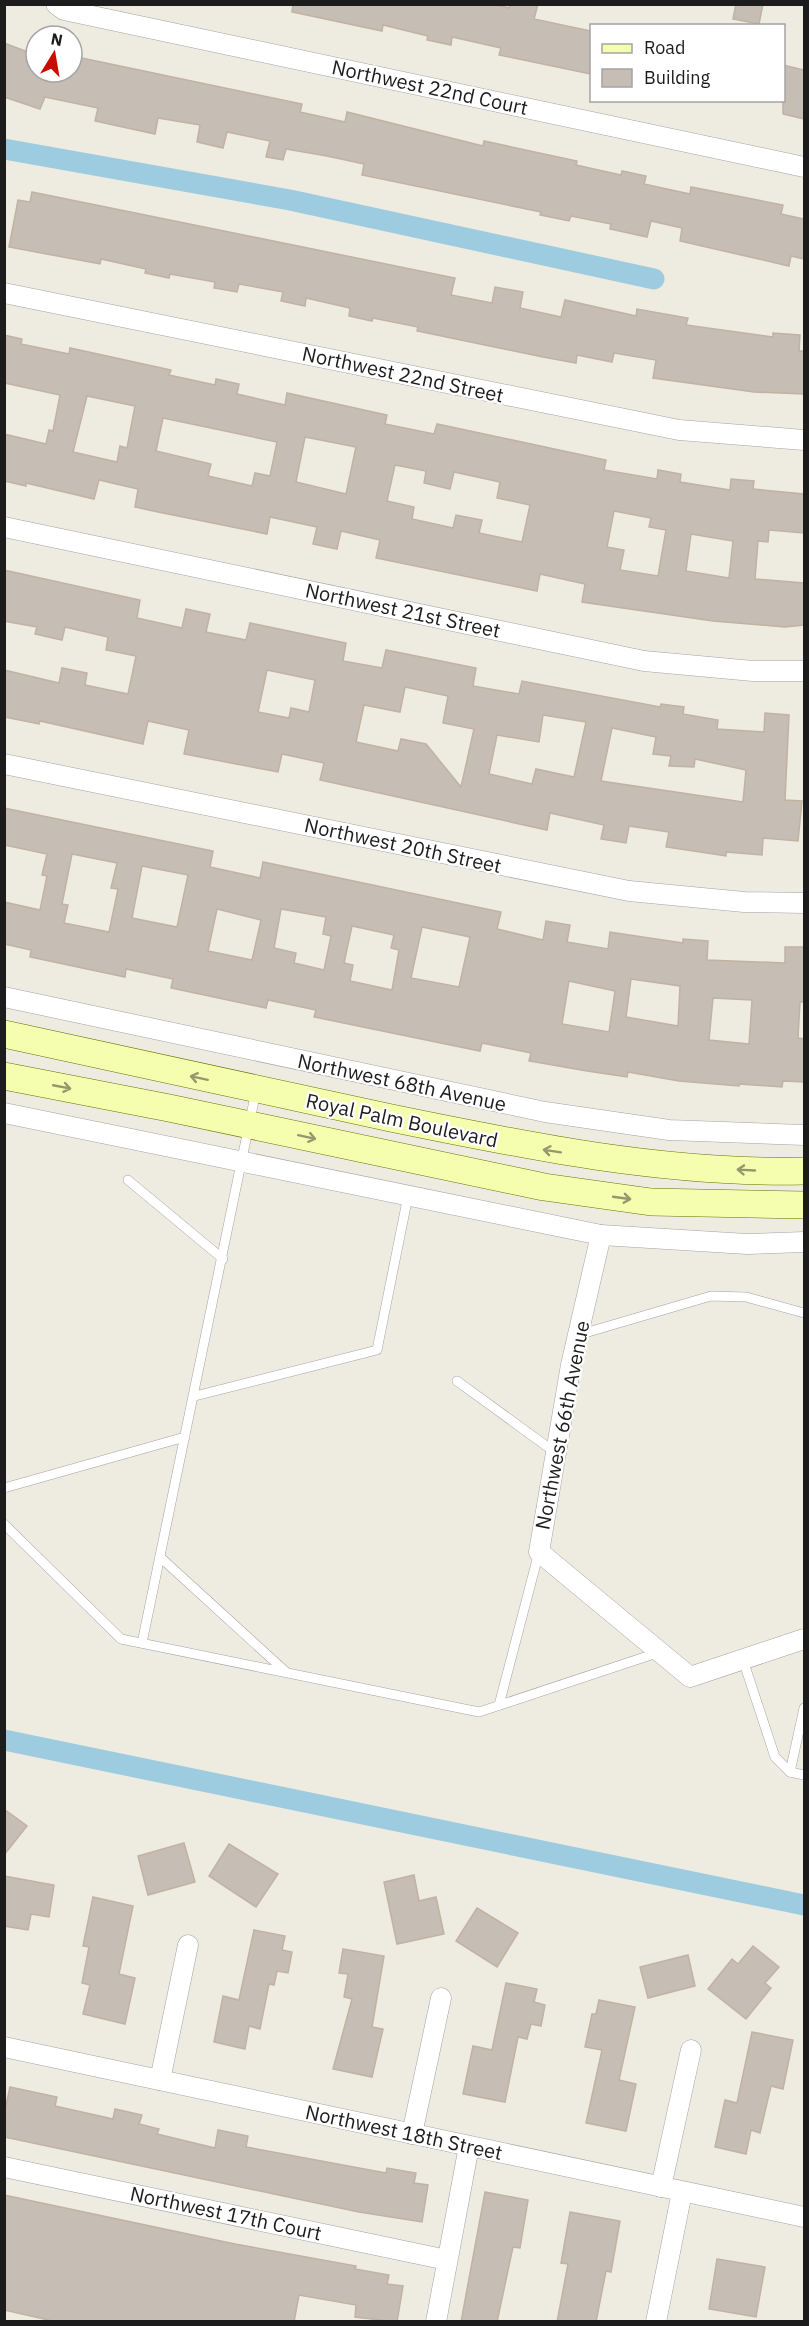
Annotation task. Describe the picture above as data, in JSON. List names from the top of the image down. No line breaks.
{"streets":{"main road":["Royal Palm Boulevard"],"street":["Northwest 22nd Court","Northwest 22nd Street","Northwest 21st Street","Northwest 20th Street","Northwest 68th Avenue","Northwest 66th Avenue","Northwest 18th Street","Northwest 17th Court"]},"legend":["Road","Building"],"north":"top"}
